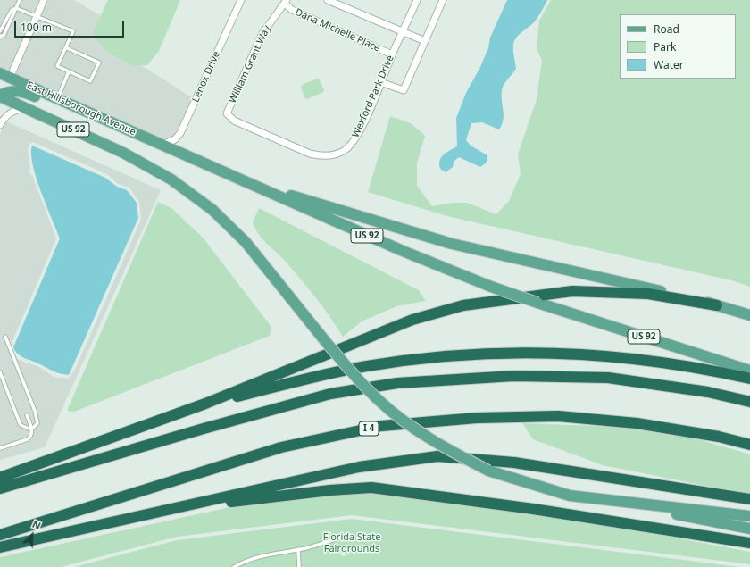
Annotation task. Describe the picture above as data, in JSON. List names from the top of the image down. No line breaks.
{"streets":{"highway":["I 4"],"main road":["East Hillsborough Avenue","US 92"],"street":["Dana Michelle Place","William Grant Way","Lenox Drive","Wexford Park Drive"]},"crossings":[["Dana Michelle Place","William Grant Way"],["Dana Michelle Place","Wexford Park Drive"],["William Grant Way","Wexford Park Drive"],["Lenox Drive","East Hillsborough Avenue"],["Lenox Drive","US 92"],["East Hillsborough Avenue","US 92"]],"parks":["Florida State Fairgrounds"],"legend":["Road","Park","Water"],"scale_bar":"100 m","north":"top right"}
